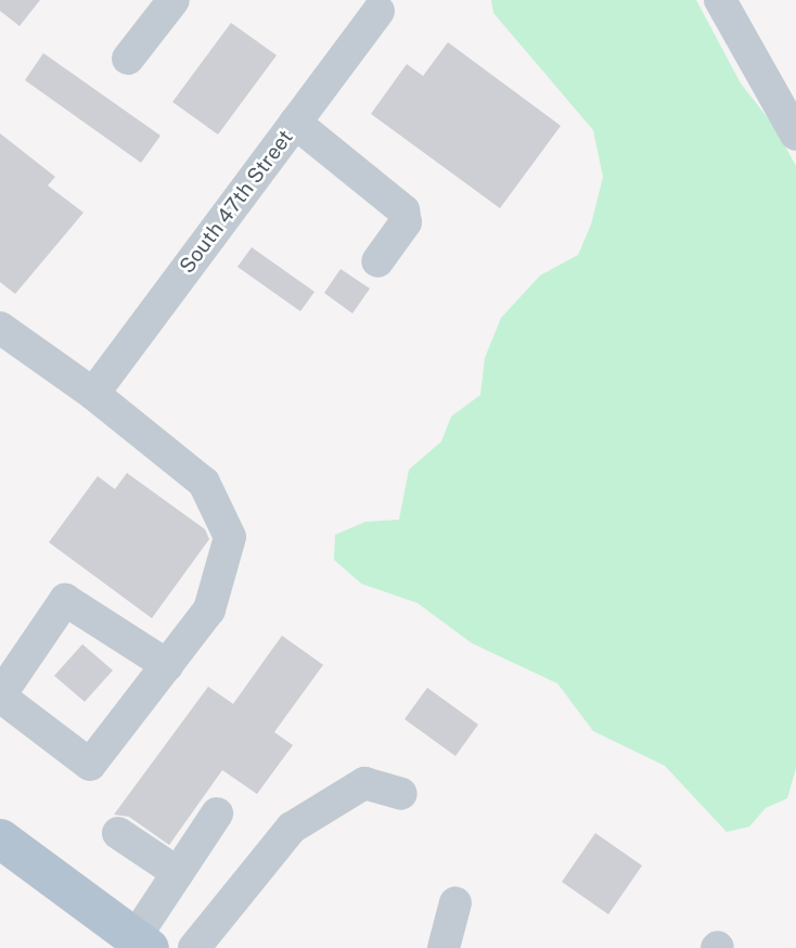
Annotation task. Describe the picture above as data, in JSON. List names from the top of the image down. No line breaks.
{"streets":{"street":["South 47th Street"]}}
